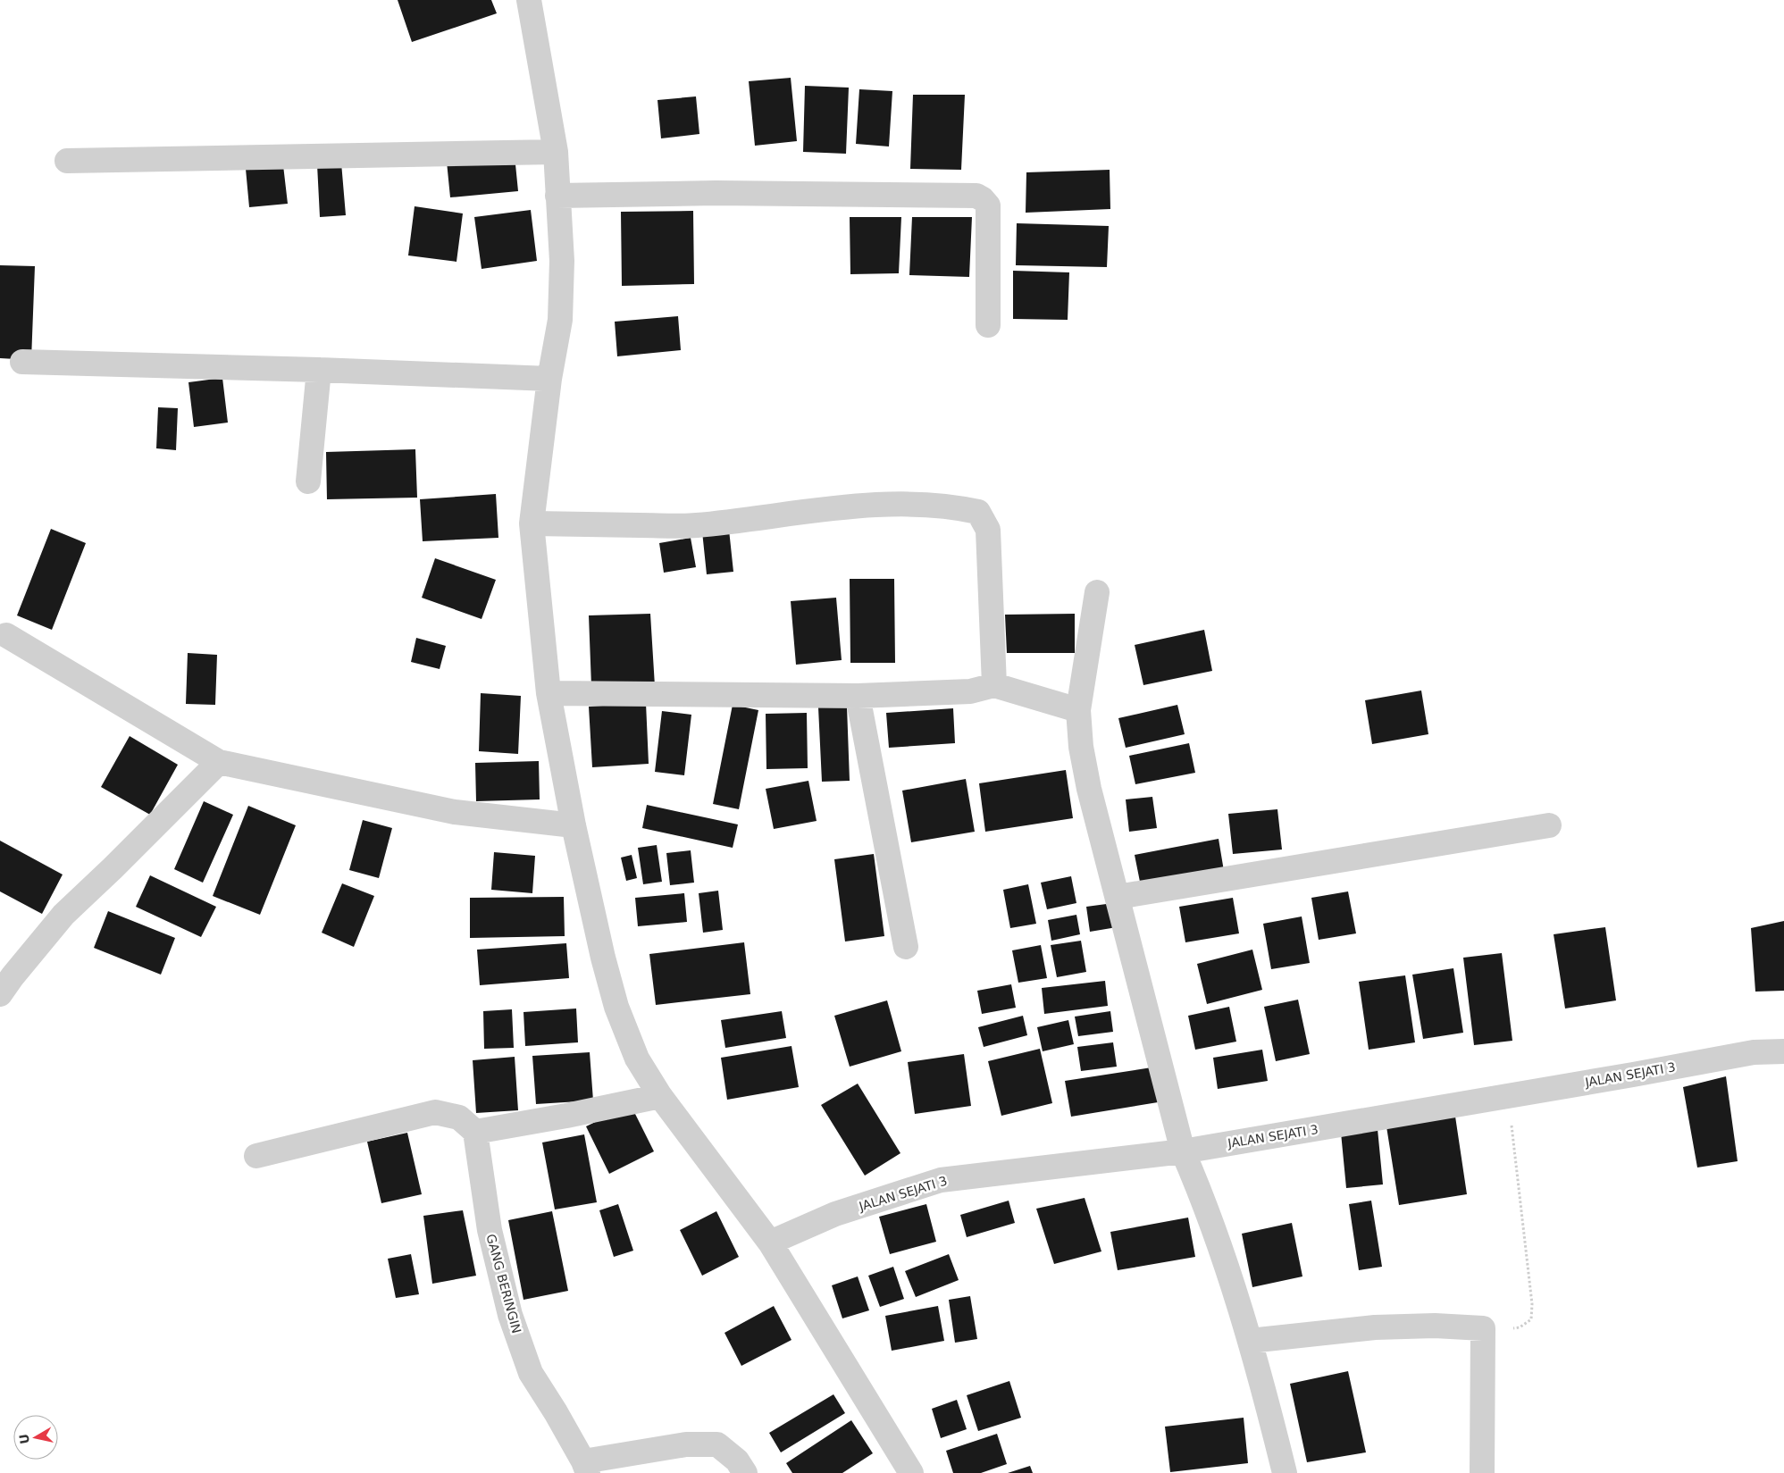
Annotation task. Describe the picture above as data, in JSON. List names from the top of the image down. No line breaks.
{"streets":{"street":["JALAN SEJATI 3","GANG BERINGIN"]},"north":"left"}
